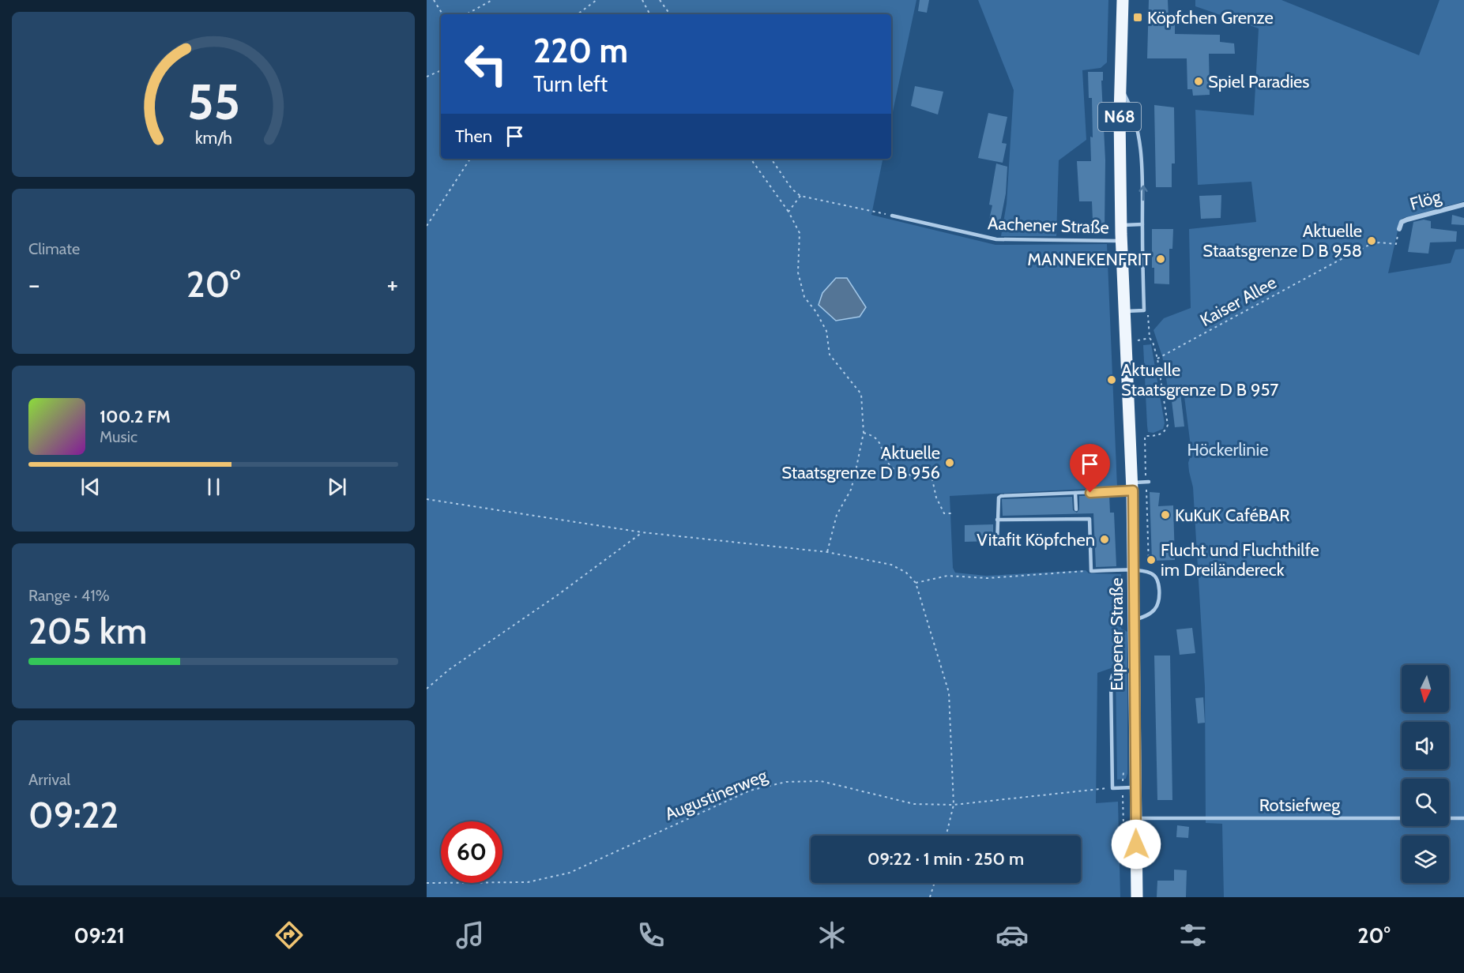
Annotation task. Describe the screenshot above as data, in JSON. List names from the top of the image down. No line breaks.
{"streets":{"main road":["N68","Aachener Straße","Eupener Straße"],"street":["Flög"],"lane":["Rotsiefweg"],"path":["Kaiser Allee","Augustinerweg"]},"crossings":[["Flög","Kaiser Allee"],["Aachener Straße","Eupener Straße"],["Eupener Straße","Rotsiefweg"]],"parks":["Höckerlinie"],"places":{"transit":["Köpfchen Grenze"],"other":["Spiel Paradies","Aktuelle Staatsgrenze D B 958","MANNEKENFRIT","Aktuelle Staatsgrenze D B 957","Aktuelle Staatsgrenze D B 956","KuKuK CaféBAR","Vitafit Köpfchen","Flucht und Fluchthilfe im Dreiländereck"]},"north":"bottom","page":{"turn":["220 m","Turn left"],"then":"Then","tile":["Climate",["Range · 41%","205 km"],["Arrival","09:22"]],"heat":["−","20°","+"],"song":["100.2 FM","Music"],"limit":"60","trip":"09:22 · 1 min · 250 m","tabs":["09:21","20°"],"gauge":["55","km/h"]}}
